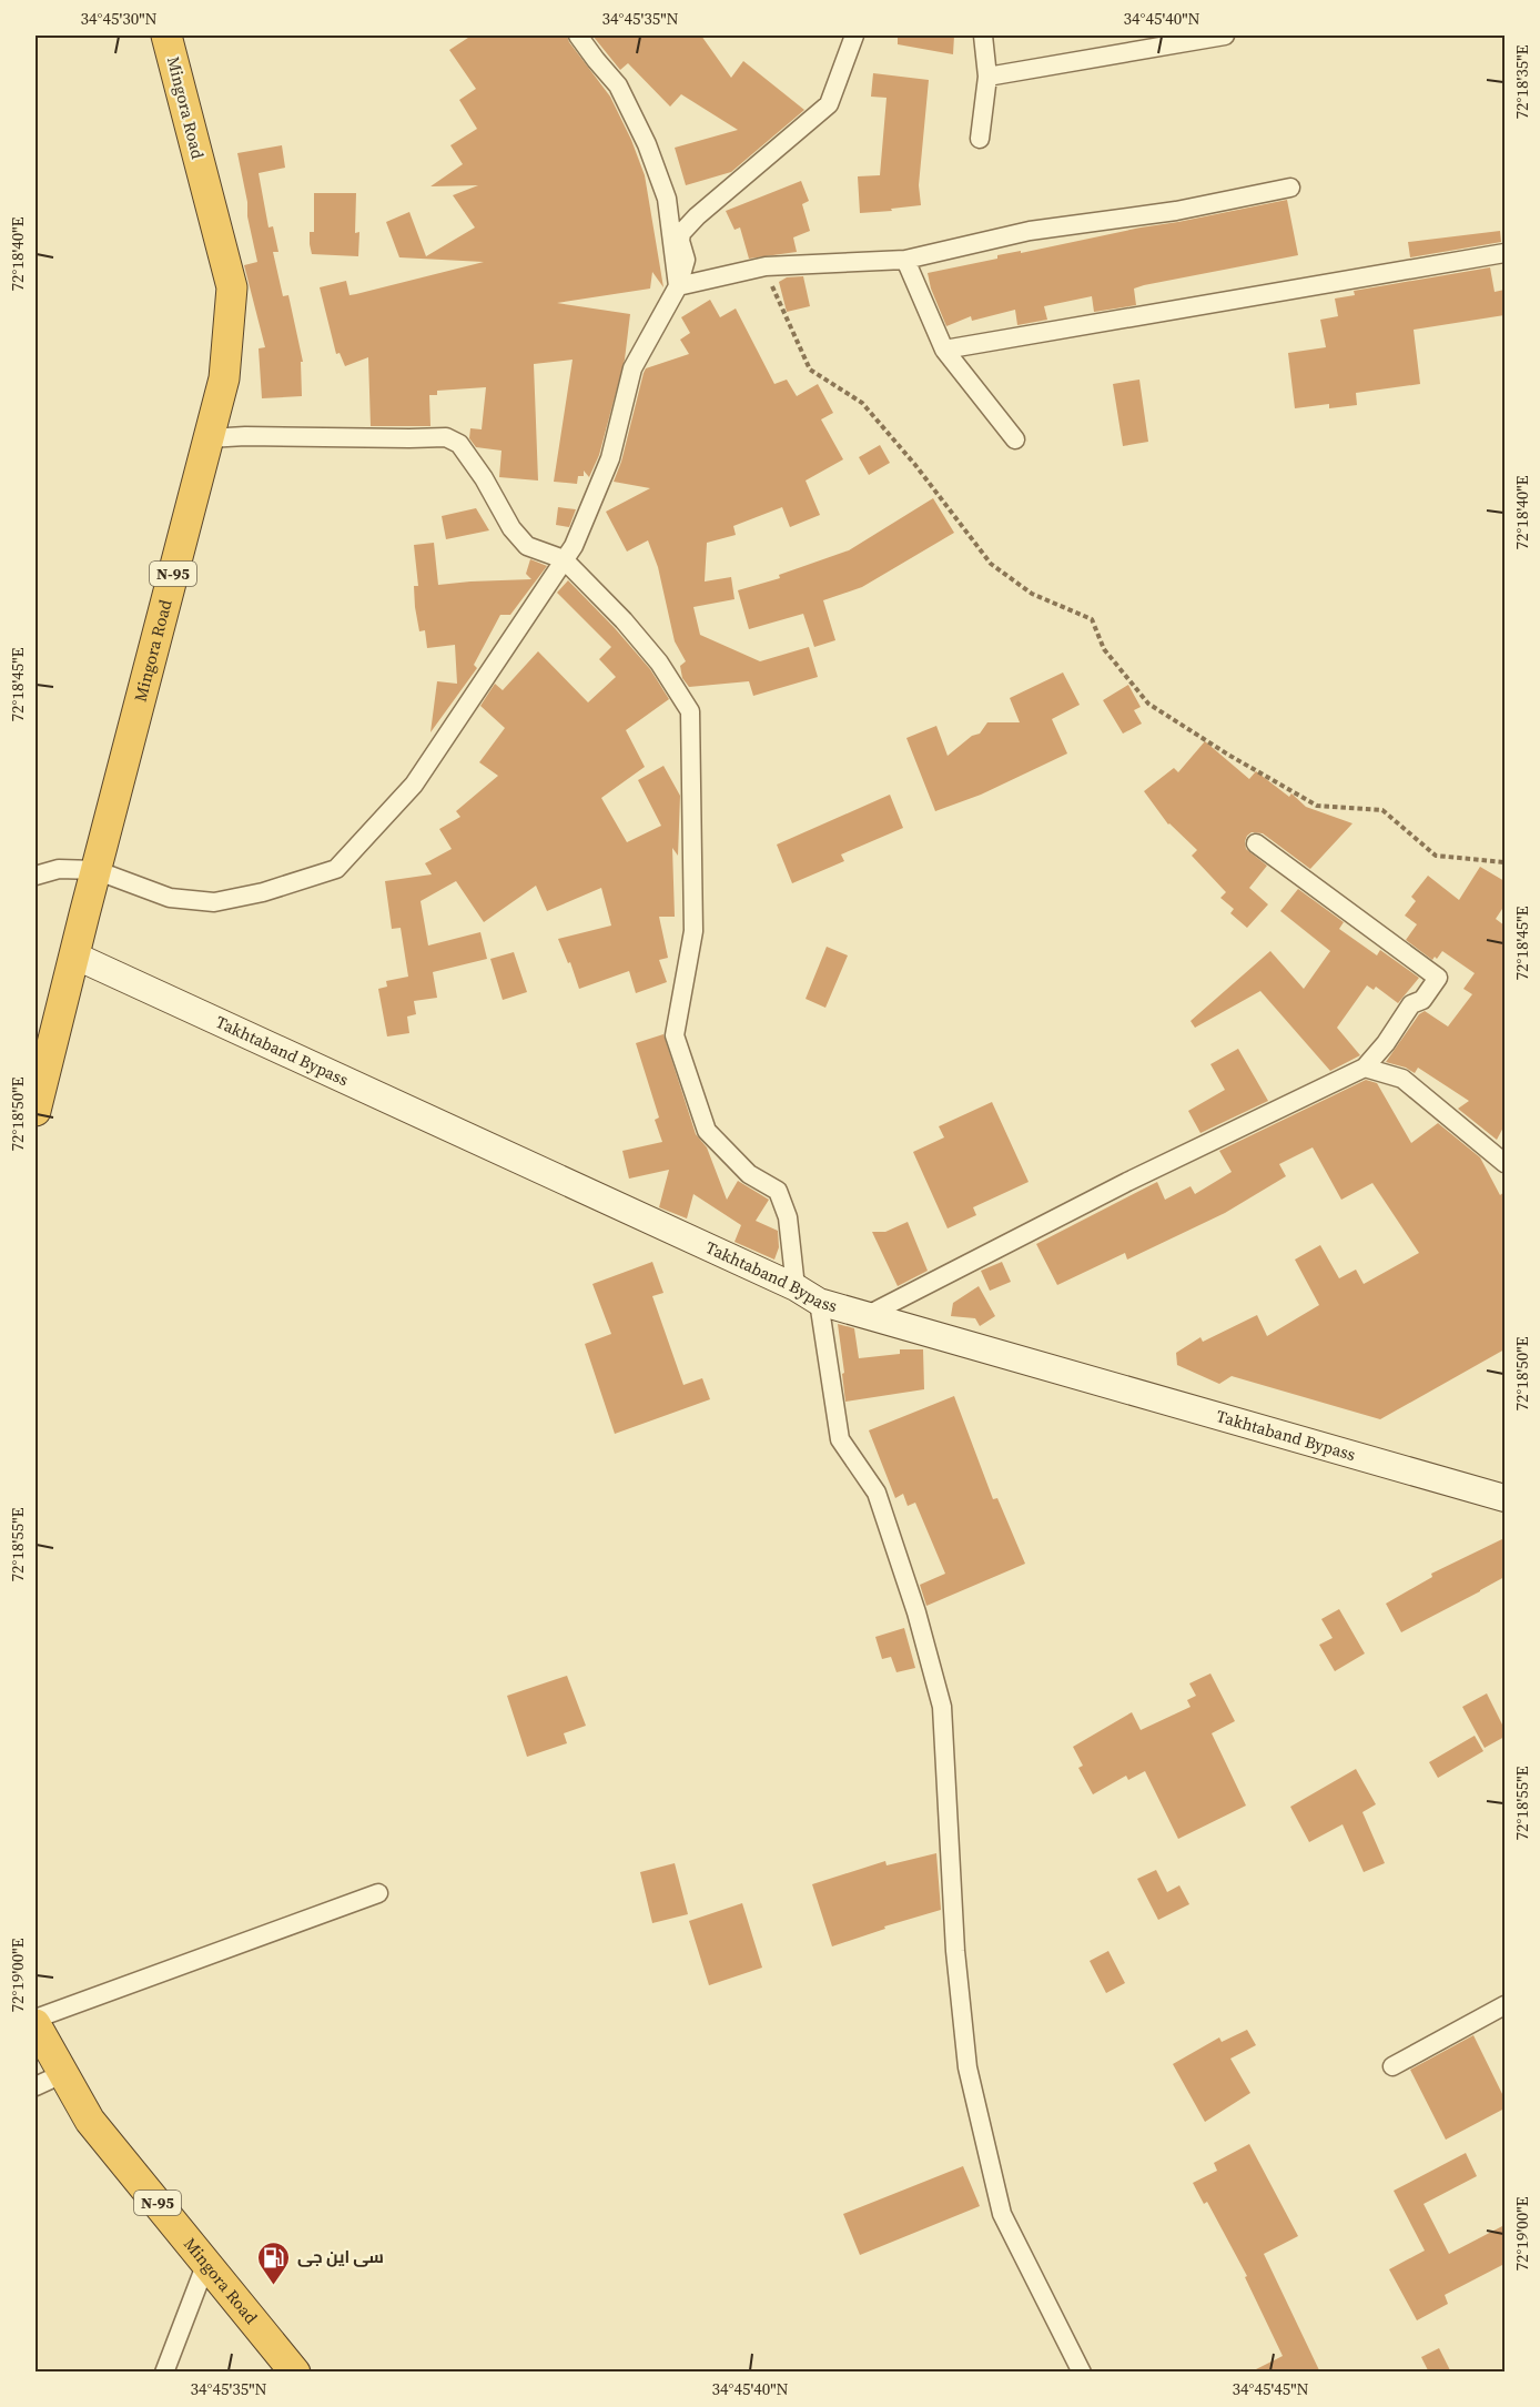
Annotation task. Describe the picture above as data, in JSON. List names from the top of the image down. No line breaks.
{"streets":{"highway":["Mingora Road","N-95"],"main road":["Takhtaband Bypass"]},"crossings":[["Mingora Road","Takhtaband Bypass"]],"places":{"fuel station":["سی این جی"]},"coordinates":["34°45'30\"N","34°45'35\"N","34°45'40\"N","72°18'35\"E","72°18'40\"E","72°18'45\"E","72°18'50\"E","72°18'55\"E","72°19'00\"E","34°45'45\"N"]}
